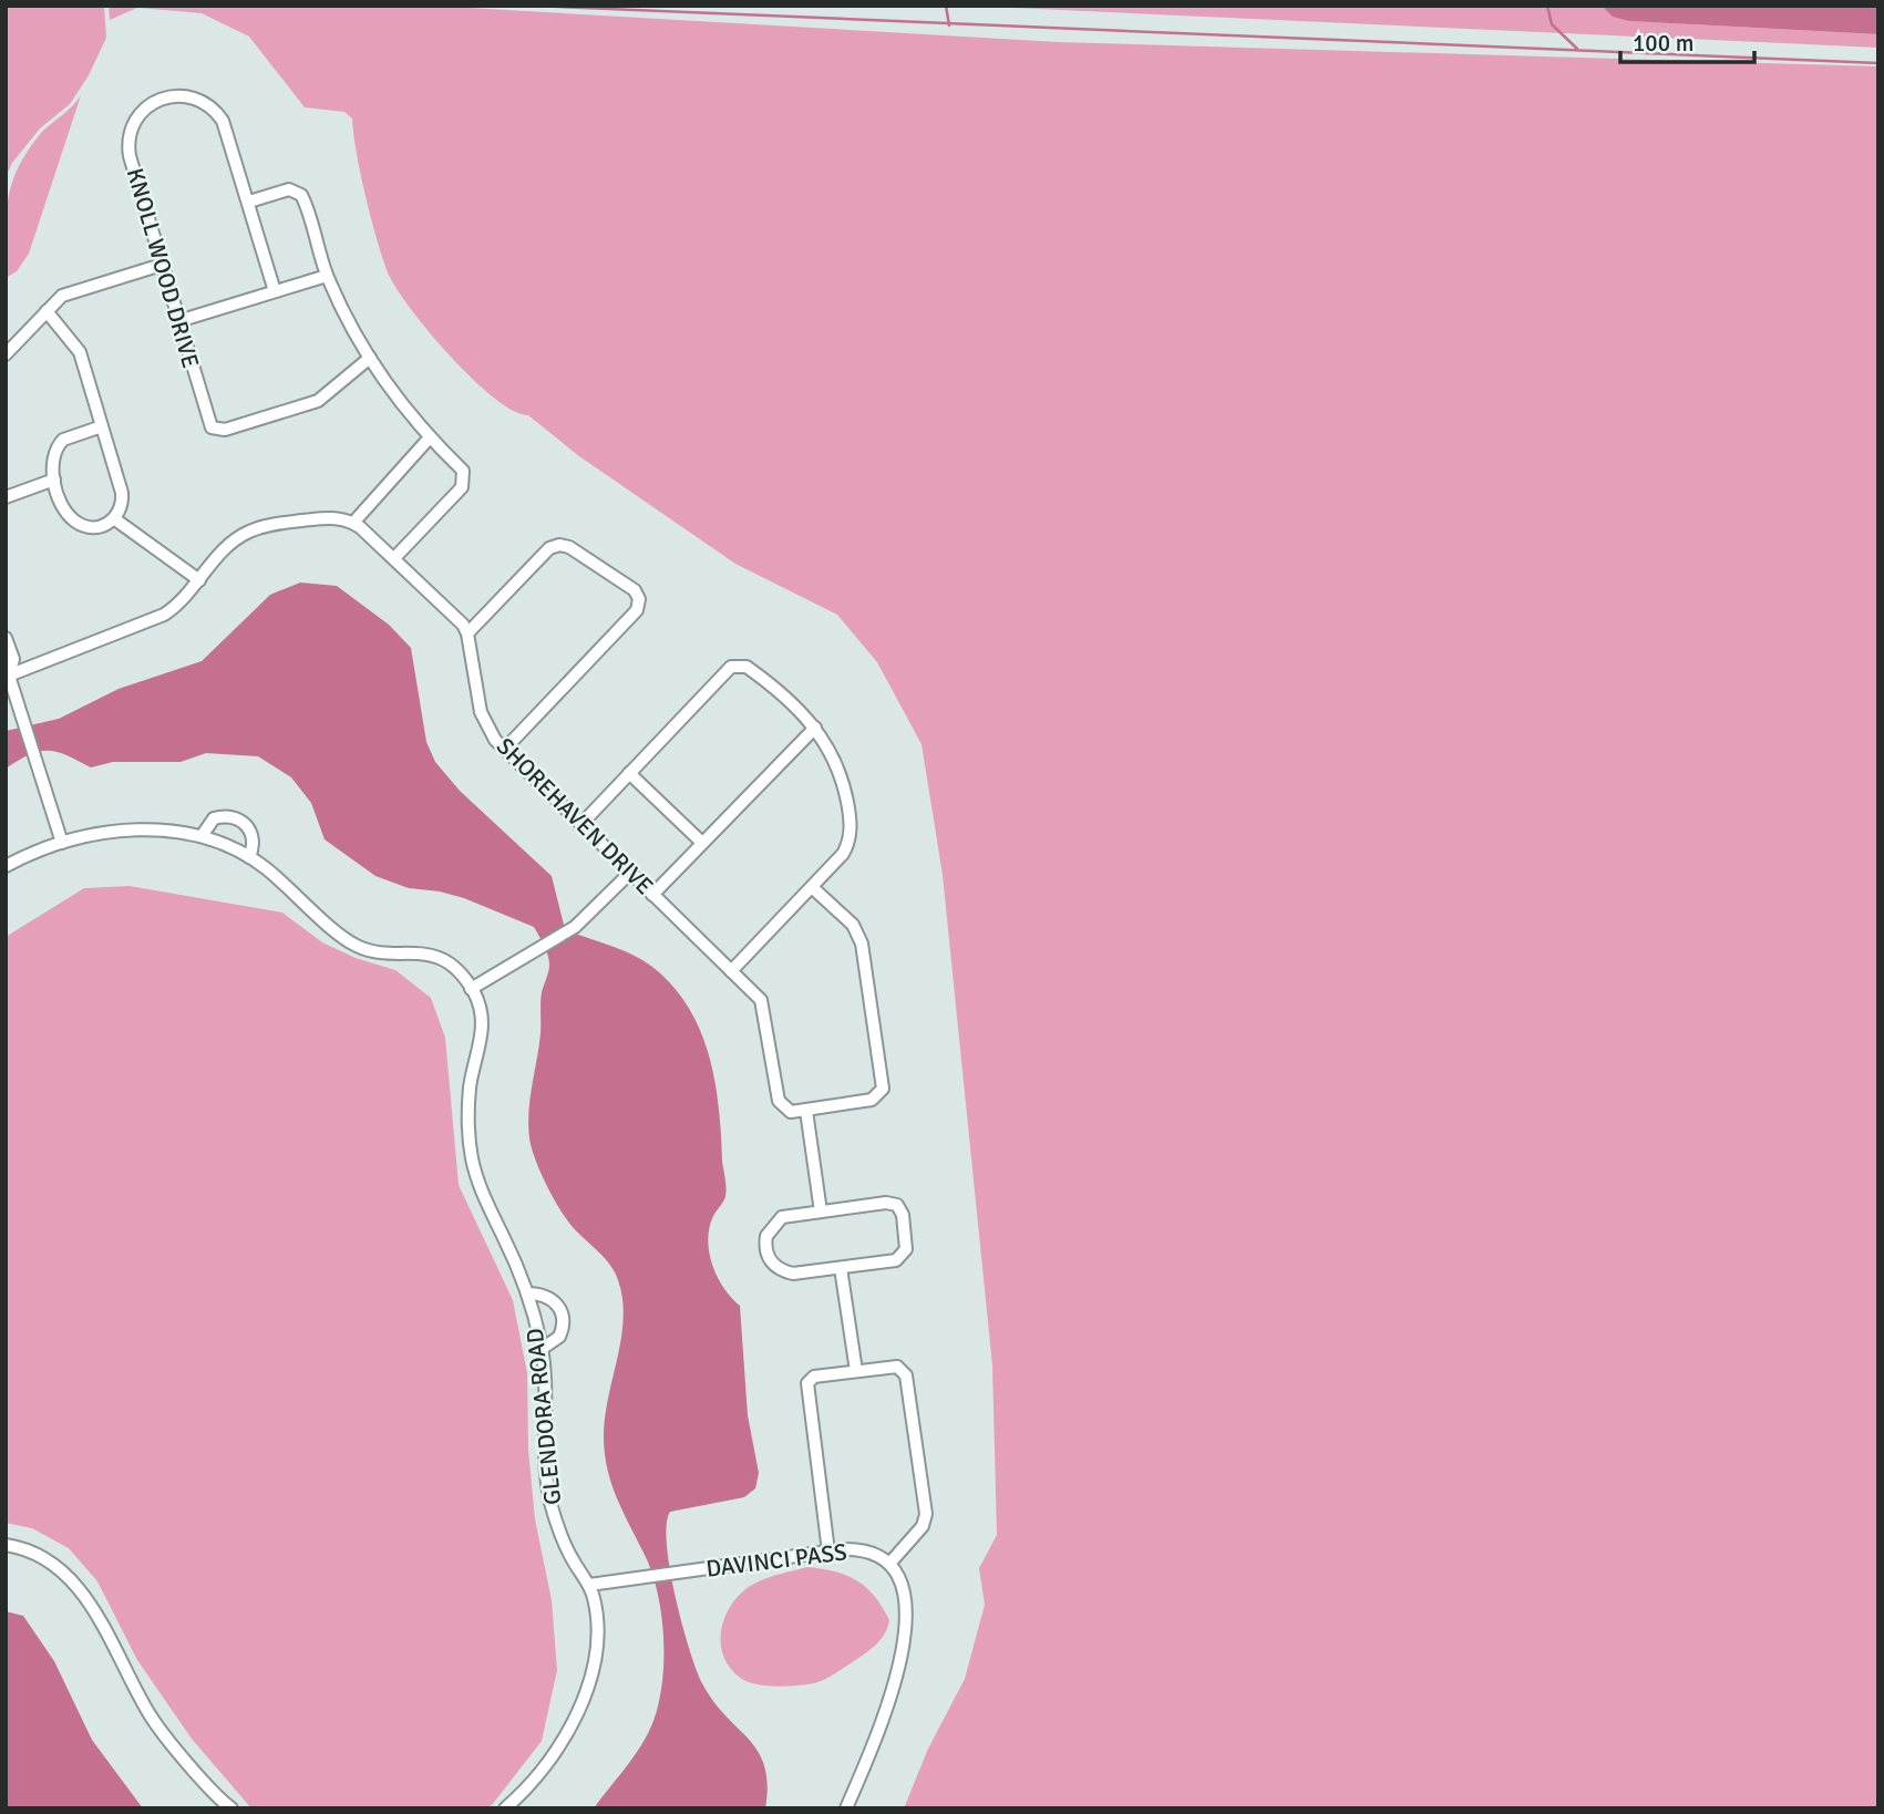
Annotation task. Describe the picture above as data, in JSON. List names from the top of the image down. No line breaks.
{"streets":{"street":["KNOLL WOOD DRIVE","SHOREHAVEN DRIVE","GLENDORA ROAD","DAVINCI PASS"]},"crossings":[["GLENDORA ROAD","DAVINCI PASS"]],"scale_bar":"100 m"}
